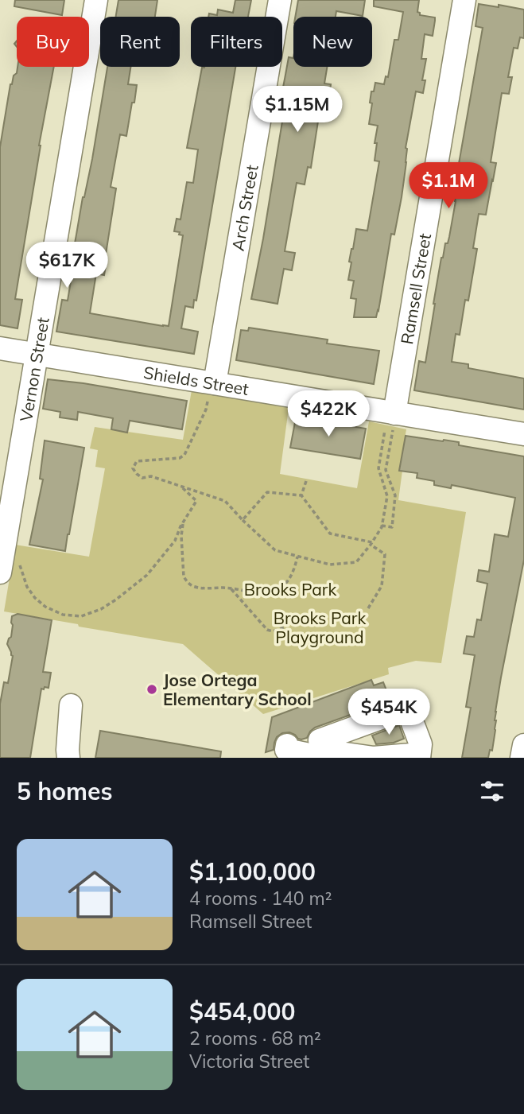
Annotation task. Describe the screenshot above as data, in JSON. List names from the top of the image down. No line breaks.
{"streets":{"street":["Arch Street","Ramsell Street","Vernon Street","Shields Street"]},"crossings":[["Arch Street","Shields Street"],["Ramsell Street","Shields Street"],["Vernon Street","Shields Street"]],"parks":["Brooks Park","Brooks Park Playground"],"places":["Jose Ortega Elementary School"],"page":{"chip":["Buy","Rent","Filters","New"],"price":["$1.15M","$1.1M","$617K","$422K","$454K"],"heading":"5 homes","list":[{"name":"$1,100,000","note":"4 rooms · 140 m² · Ramsell Street"},{"name":"$454,000","note":"2 rooms · 68 m² · Victoria Street"}]}}
